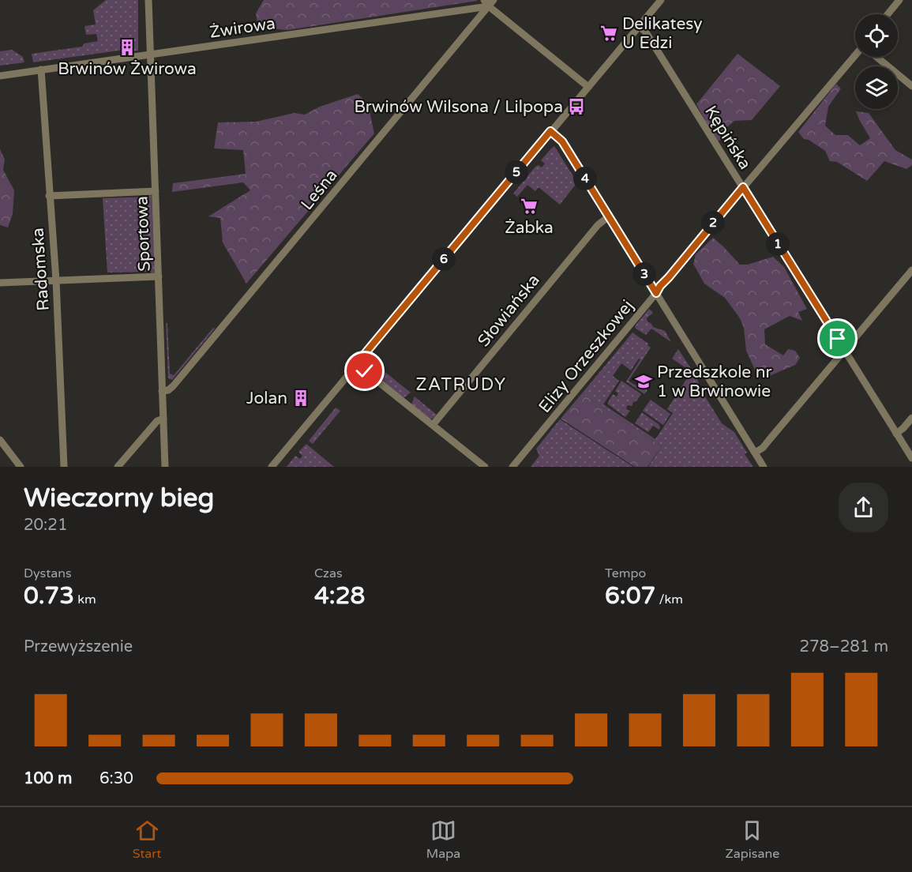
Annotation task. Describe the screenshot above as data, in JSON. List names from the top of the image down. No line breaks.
{"streets":{"street":["Żwirowa","Kępińska","Leśna","Sportowa","Radomska","Słowiańska","Elizy Orzeszkowej"]},"crossings":[["Żwirowa","Leśna"],["Żwirowa","Sportowa"],["Żwirowa","Radomska"],["Kępińska","Elizy Orzeszkowej"],["Leśna","Sportowa"]],"districts":["ZATRUDY"],"places":{"supermarket":["Delikatesy U Edzi","Żabka"],"building":["Brwinów Żwirowa","Jolan"],"bus stop":["Brwinów Wilsona / Lilpopa"],"school or university":["Przedszkole nr 1 w Brwinowie"]},"page":{"pins":["5","4","2","1","6","3"],"heading":["Wieczorny bieg","20:21"],"stats":[["Dystans","0.73 km"],["Czas","4:28"],["Tempo","6:07 /km"]],"chart":["Przewyższenie","278–281 m"],"list":[{"name":"100 m","note":"6:30"}],"tabs":["Start","Mapa","Zapisane"]}}
